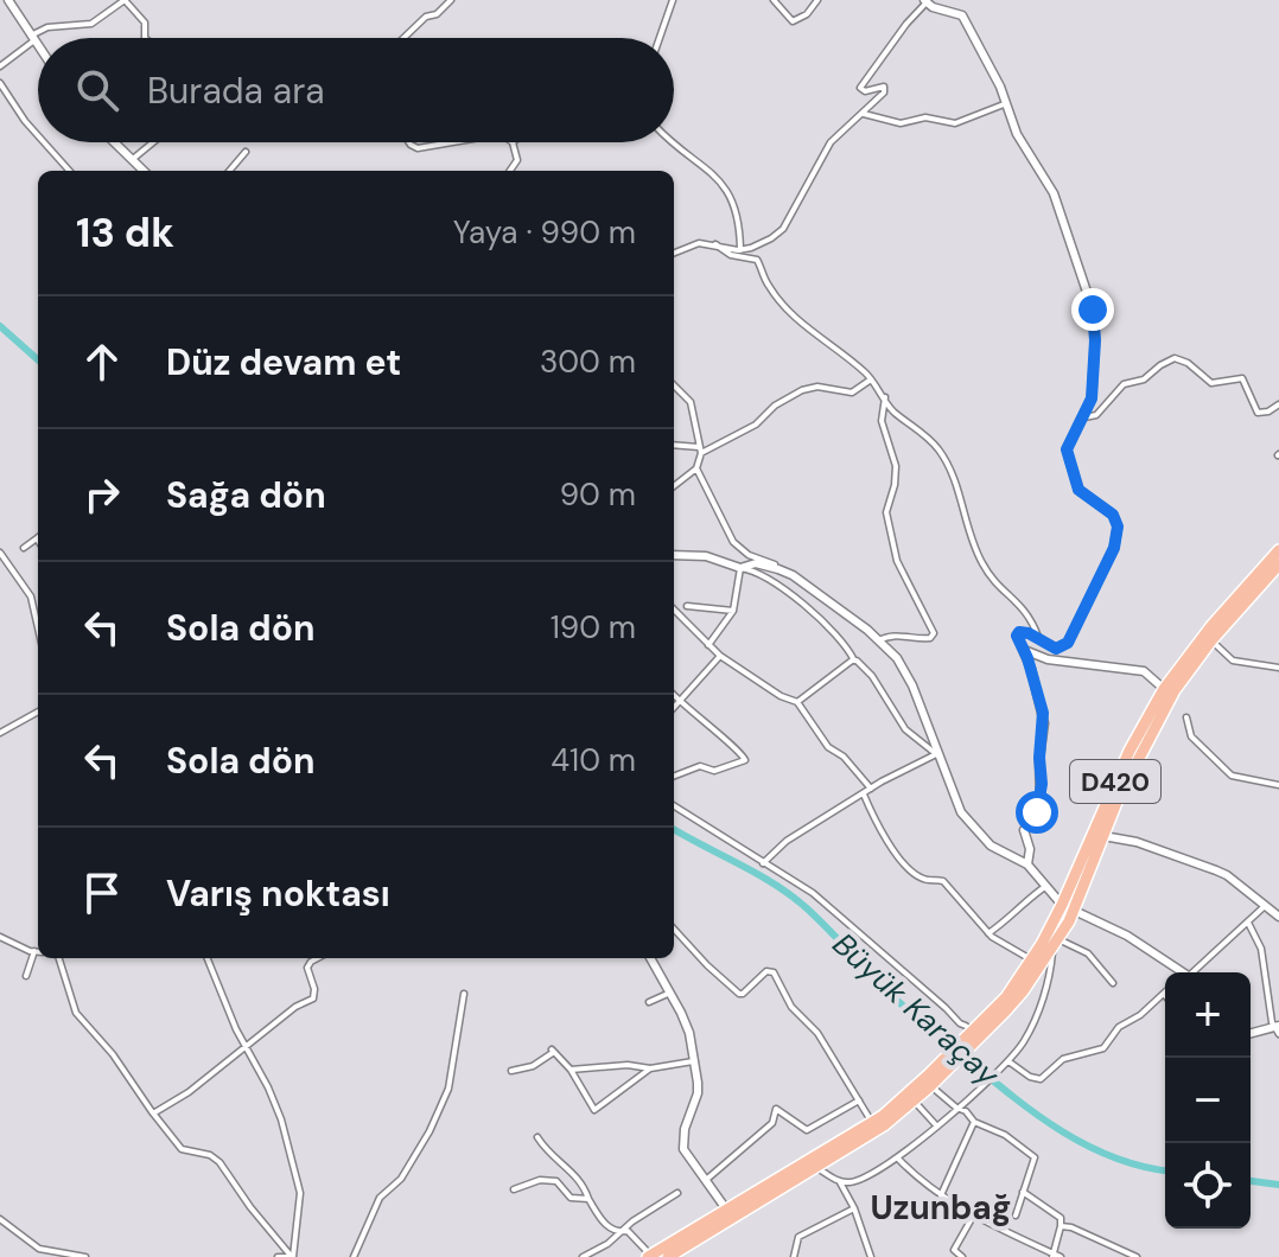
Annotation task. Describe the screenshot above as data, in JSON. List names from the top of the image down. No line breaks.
{"streets":{"highway":["D420"]},"districts":["Uzunbağ"],"water":["Büyük Karaçay"],"page":{"search":"Burada ara","heading":["13 dk","Yaya · 990 m"],"list":[["Düz devam et","300 m"],["Sağa dön","90 m"],["Sola dön","190 m"],["Sola dön","410 m"],"Varış noktası"],"map_buttons":["+","−"]}}
